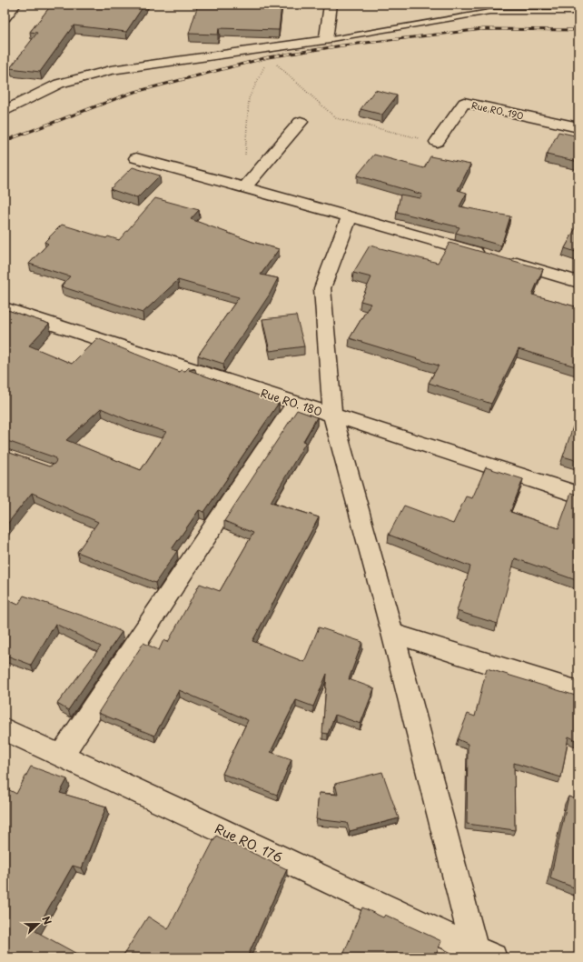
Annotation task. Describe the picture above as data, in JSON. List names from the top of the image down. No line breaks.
{"streets":{"street":["Rue RO. 190","Rue RO. 180","Rue RO. 176"]},"north":"right"}
